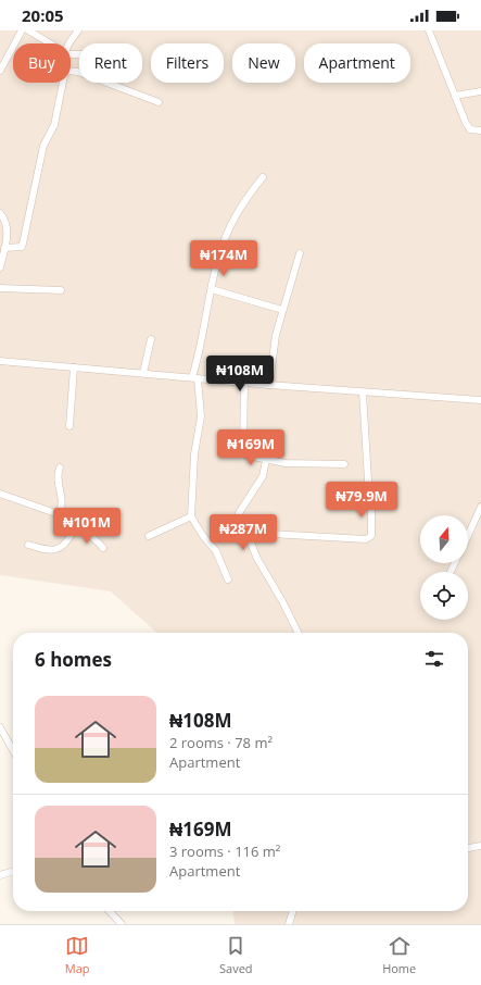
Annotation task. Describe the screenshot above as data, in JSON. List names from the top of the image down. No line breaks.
{"north":"top","page":{"status":"20:05","chip":["Buy","Rent","Filters","New","Apartment"],"price":["₦174M","₦108M","₦169M","₦79.9M","₦101M","₦287M"],"heading":"6 homes","list":[{"name":"₦108M","note":"2 rooms · 78 m² · Apartment"},{"name":"₦169M","note":"3 rooms · 116 m² · Apartment"}],"tabs":["Map","Saved","Home"]}}
